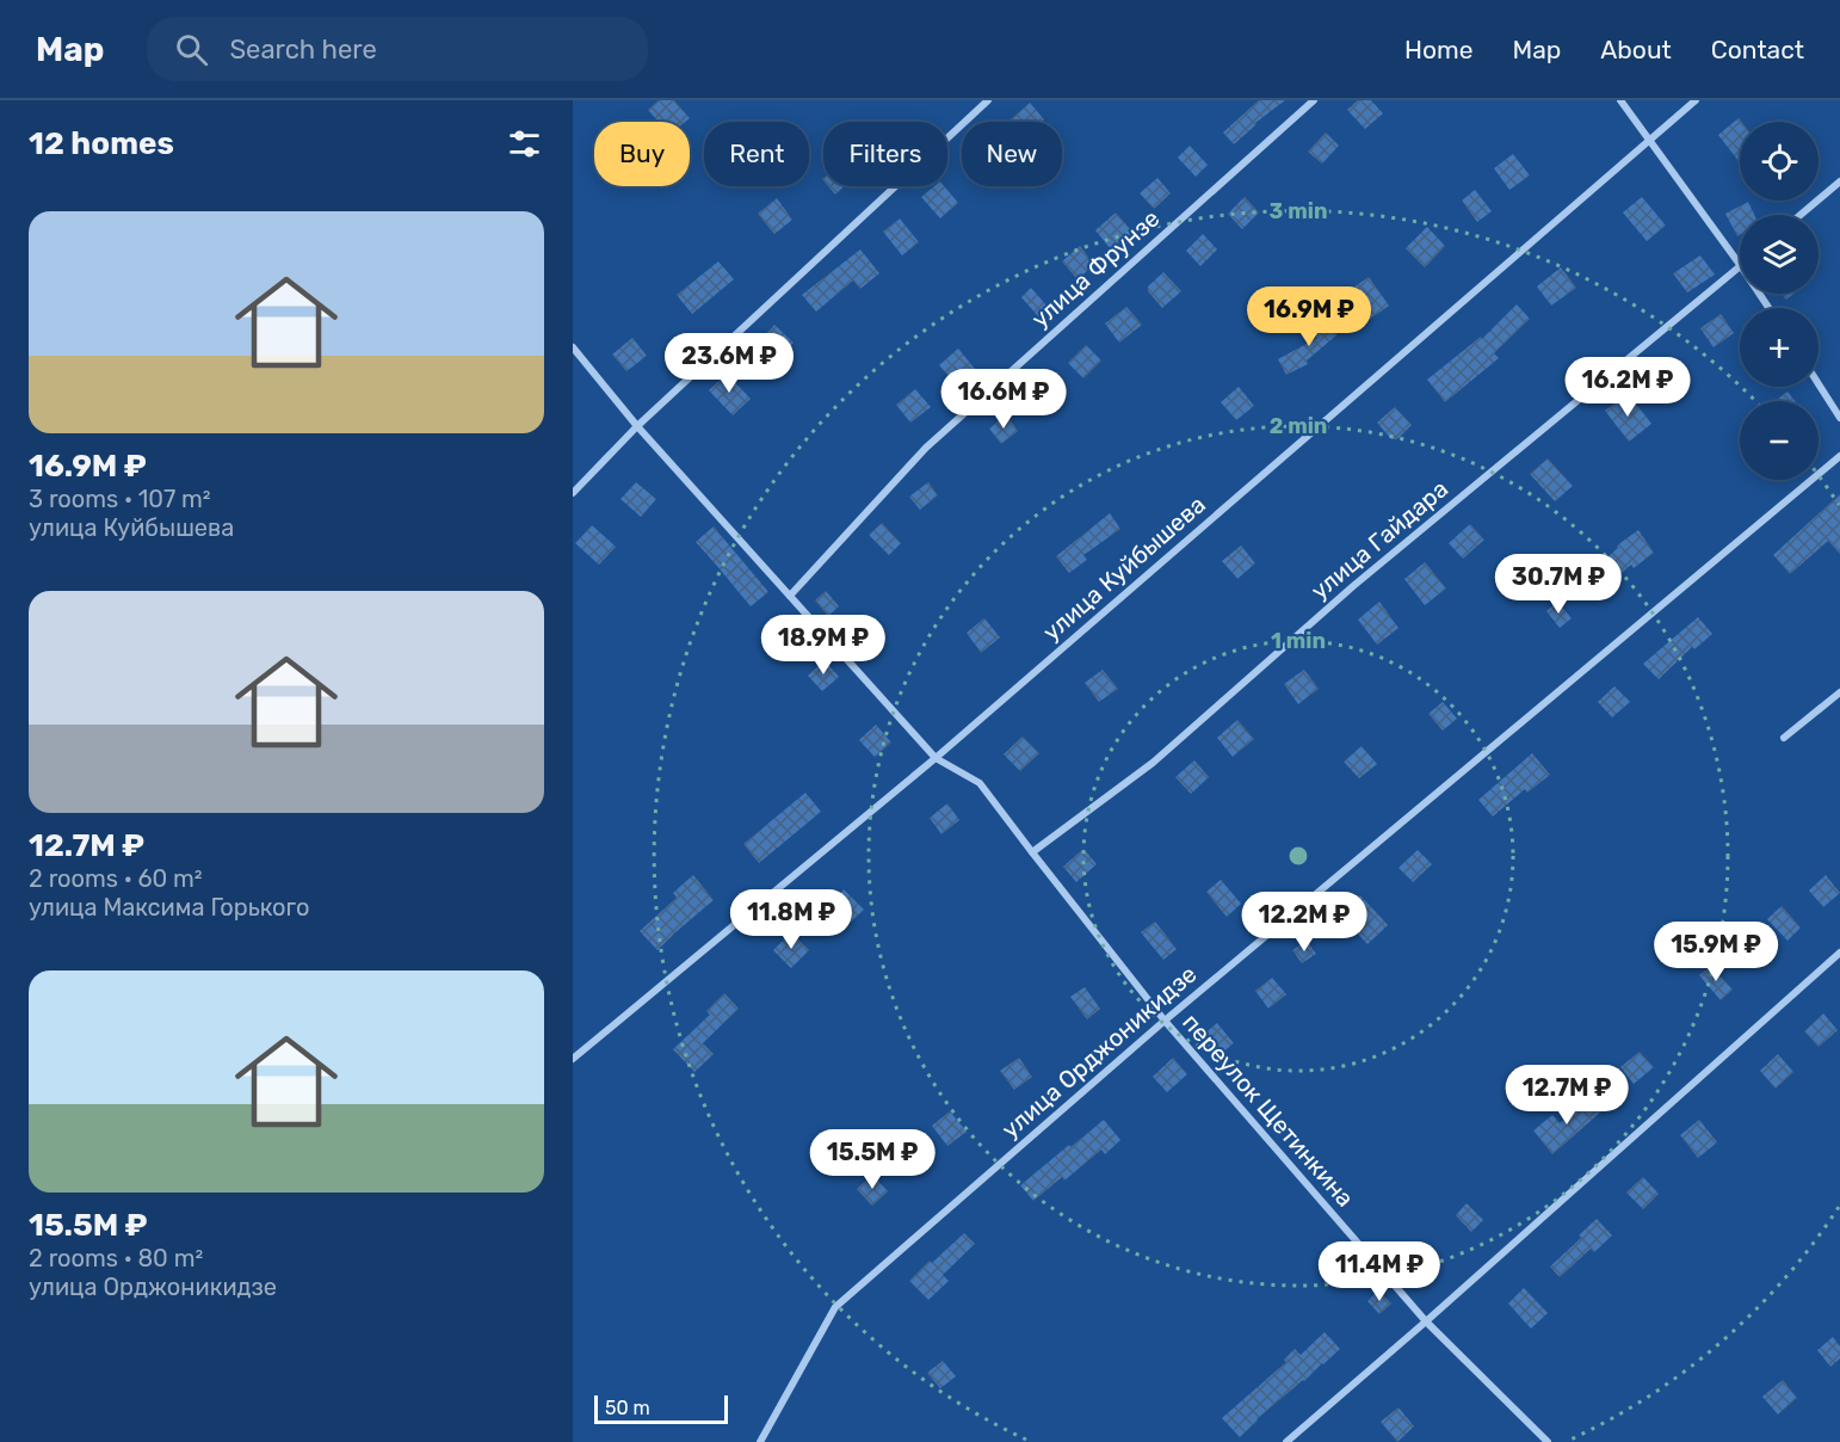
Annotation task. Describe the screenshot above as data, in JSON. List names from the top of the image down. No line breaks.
{"streets":{"street":["улица Фрунзе","улица Гайдара","улица Куйбышева","улица Орджоникидзе","переулок Щетинкина"]},"crossings":[["улица Фрунзе","переулок Щетинкина"],["улица Гайдара","переулок Щетинкина"],["улица Куйбышева","переулок Щетинкина"],["улица Орджоникидзе","переулок Щетинкина"]],"scale_bar":"50 m","page":{"header":"Map","search":"Search here","nav":["Home","Map","About","Contact"],"heading":"12 homes","map_buttons":["+","−"],"chip":["Buy","Rent","Filters","New"],"list":[{"name":"16.9M ₽","note":"3 rooms · 107 m² · улица Куйбышева"},{"name":"12.7M ₽","note":"2 rooms · 60 m² · улица Максима Горького"},{"name":"15.5M ₽","note":"2 rooms · 80 m² · улица Орджоникидзе"}],"price":["16.9M ₽","23.6M ₽","16.2M ₽","16.6M ₽","30.7M ₽","18.9M ₽","11.8M ₽","12.2M ₽","15.9M ₽","12.7M ₽","15.5M ₽","11.4M ₽"],"scale":"50 m"},"rings":["3 min","2 min","1 min"]}
